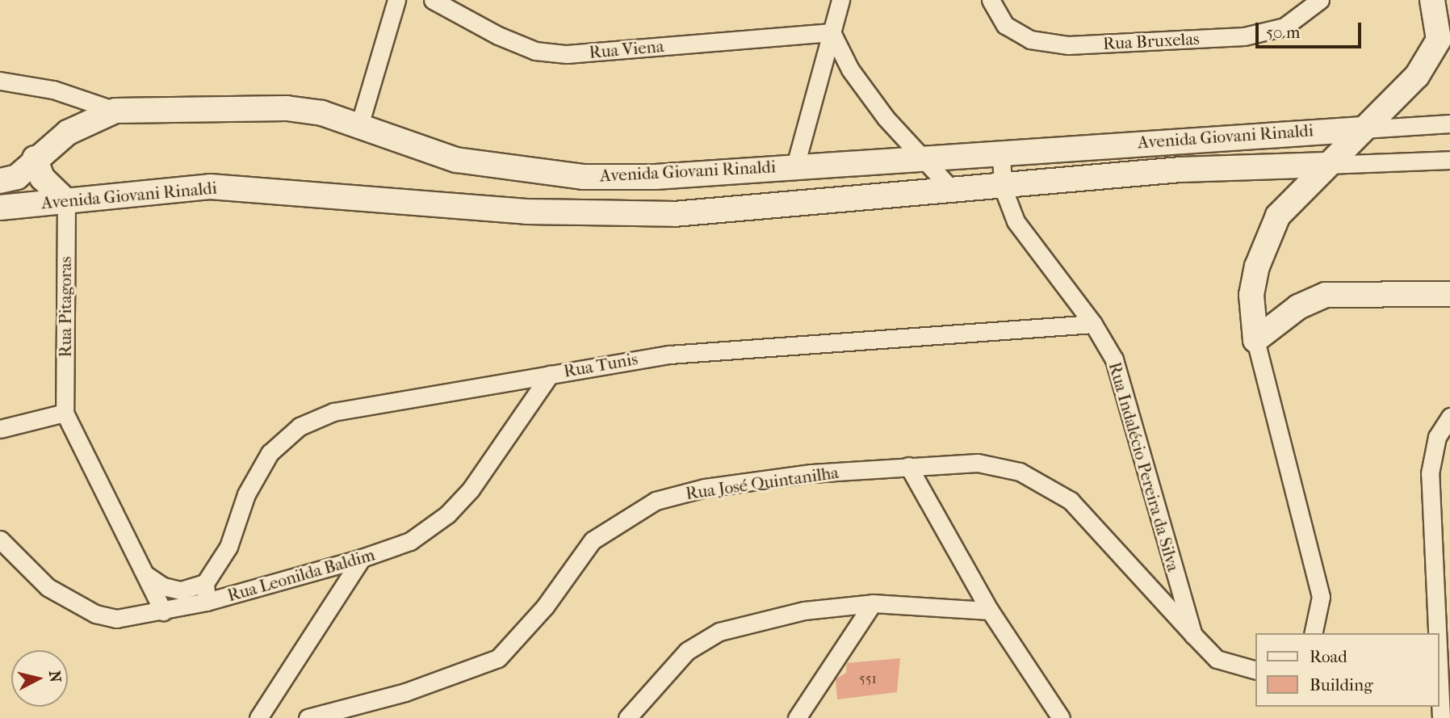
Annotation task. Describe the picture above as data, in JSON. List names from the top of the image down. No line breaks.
{"streets":{"street":["Rua Bruxelas","Rua Viena","Avenida Giovani Rinaldi","Rua Pitagoras","Rua Tunis","Rua Indalécio Pereira da Silva","Rua José Quintanilha","Rua Leonilda Baldim"]},"crossings":[["Avenida Giovani Rinaldi","Rua Pitagoras"],["Avenida Giovani Rinaldi","Rua Indalécio Pereira da Silva"],["Rua Tunis","Rua Indalécio Pereira da Silva"],["Rua Tunis","Rua Leonilda Baldim"],["Rua Indalécio Pereira da Silva","Rua José Quintanilha"]],"house_numbers":["551"],"legend":["Road","Building"],"scale_bar":"50 m","north":"right"}
